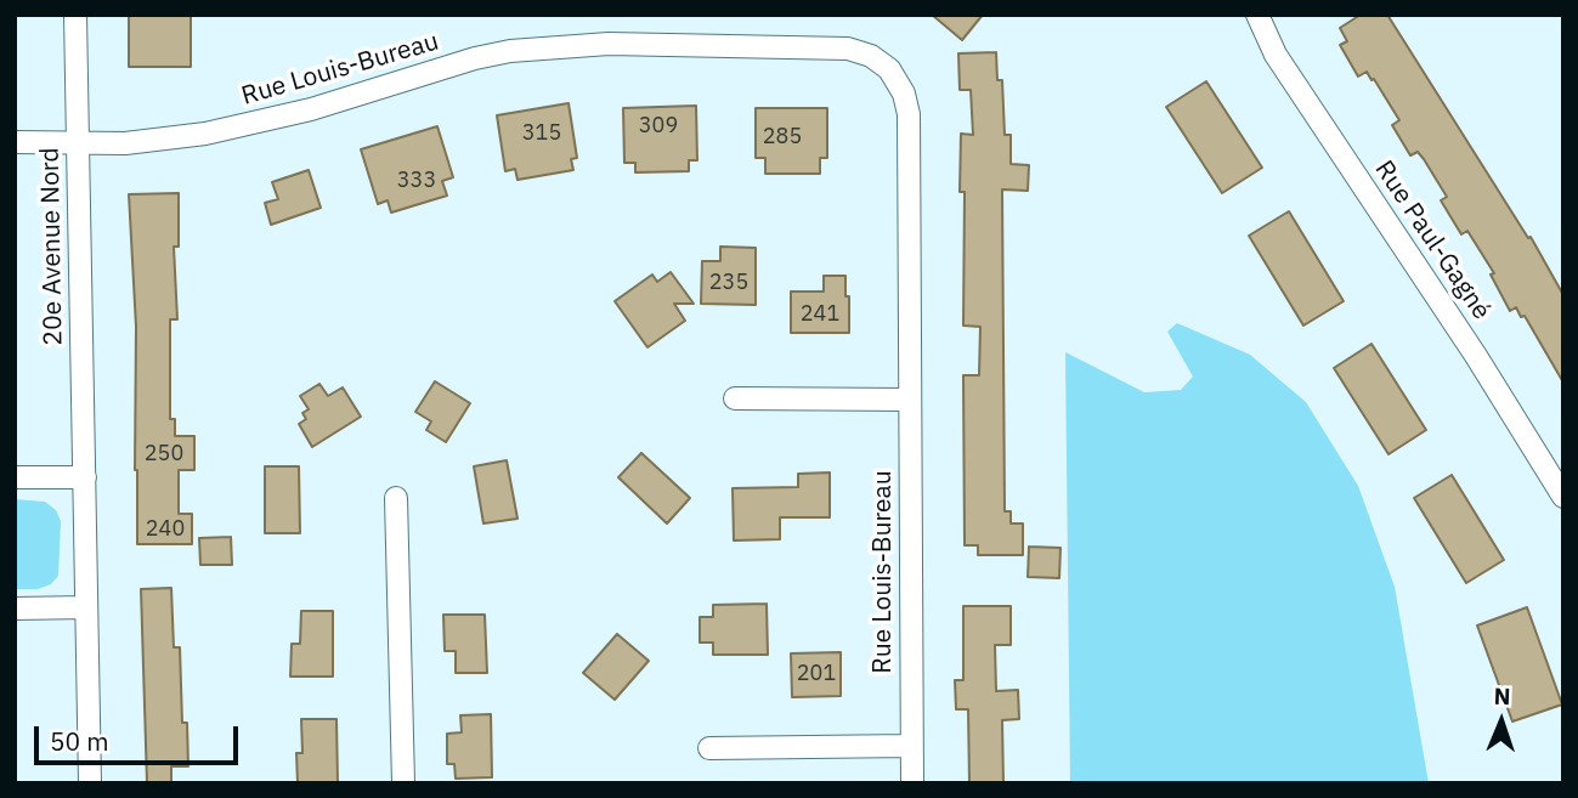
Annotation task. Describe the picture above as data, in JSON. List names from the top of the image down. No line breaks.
{"streets":{"street":["Rue Louis-Bureau","Rue Paul-Gagné","20e Avenue Nord"]},"crossings":[["Rue Louis-Bureau","20e Avenue Nord"]],"house_numbers":["309","315","285","333","235","241","250","240","201"],"scale_bar":"50 m","north":"top"}
